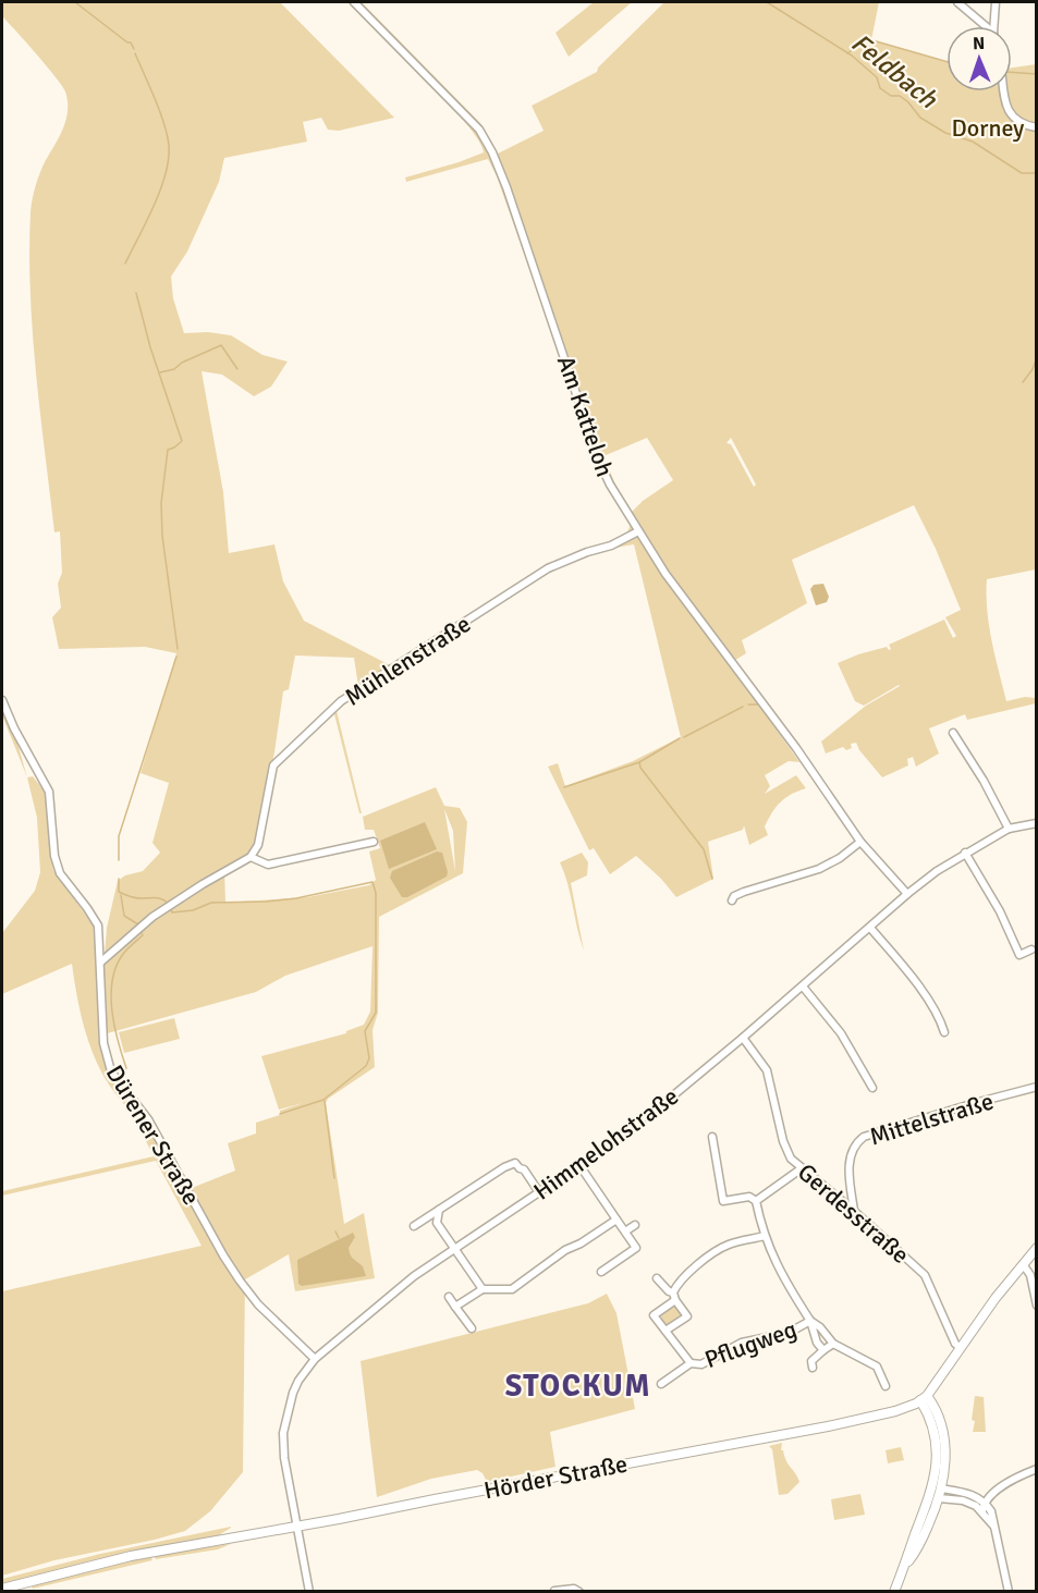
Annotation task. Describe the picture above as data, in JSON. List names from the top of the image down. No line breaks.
{"streets":{"main road":["Hörder Straße"],"street":["Am Katteloh","Mühlenstraße","Mittelstraße","Dürener Straße","Himmelohstraße","Gerdesstraße","Pflugweg"]},"crossings":[["Am Katteloh","Mühlenstraße"],["Am Katteloh","Himmelohstraße"],["Mittelstraße","Gerdesstraße"],["Dürener Straße","Himmelohstraße"],["Himmelohstraße","Gerdesstraße"],["Himmelohstraße","Hörder Straße"]],"districts":["STOCKUM"],"water":["Feldbach"],"parks":["Dorney"],"north":"top"}
